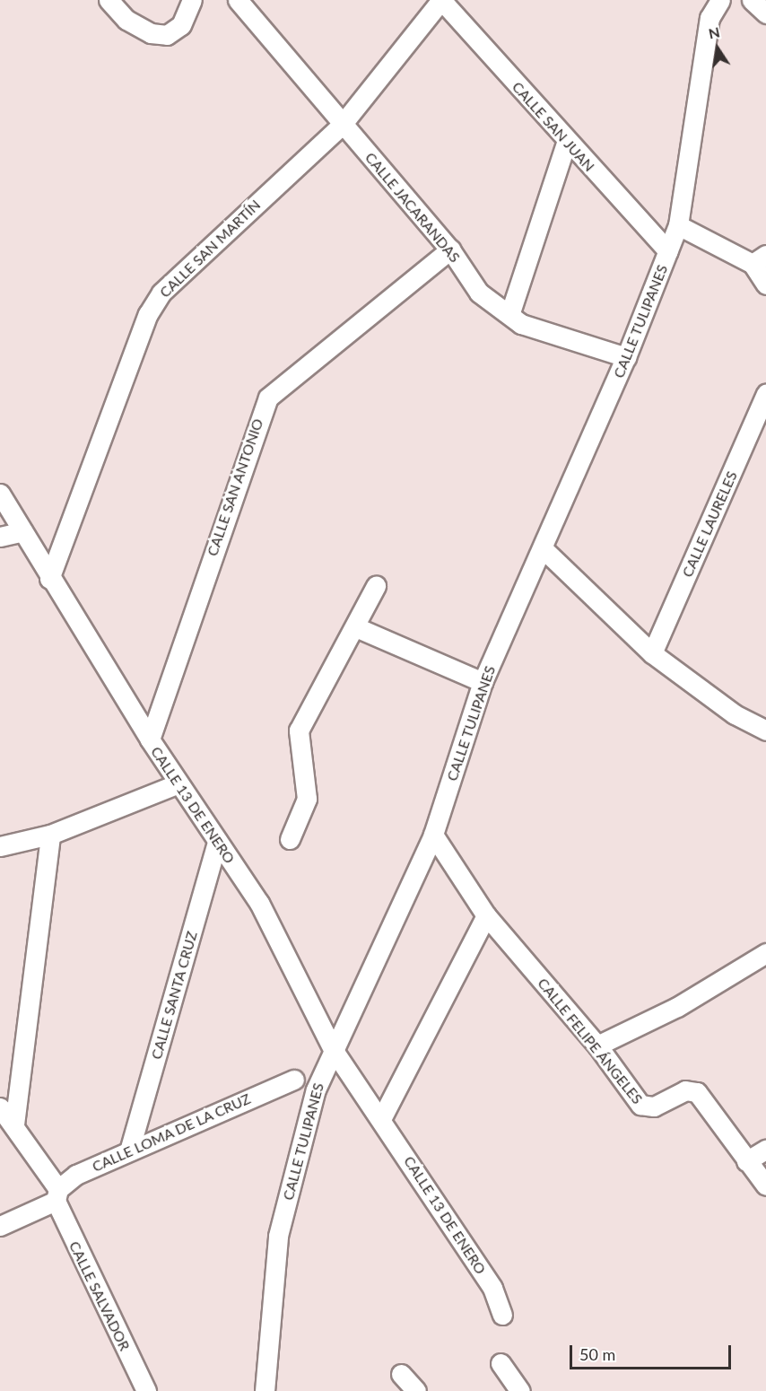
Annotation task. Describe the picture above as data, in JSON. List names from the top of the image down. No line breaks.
{"streets":{"street":["CALLE SAN JUAN","CALLE JACARANDAS","CALLE SAN MARTÍN","CALLE TULIPANES","CALLE SAN ANTONIO","CALLE LAURELES","CALLE 13 DE ENERO","CALLE SANTA CRUZ","CALLE FELIPE ÁNGELES","CALLE LOMA DE LA CRUZ","CALLE SALVADOR"]},"crossings":[["CALLE SAN JUAN","CALLE SAN MARTÍN"],["CALLE SAN JUAN","CALLE TULIPANES"],["CALLE JACARANDAS","CALLE SAN MARTÍN"],["CALLE JACARANDAS","CALLE TULIPANES"],["CALLE JACARANDAS","CALLE SAN ANTONIO"],["CALLE SAN MARTÍN","CALLE 13 DE ENERO"],["CALLE TULIPANES","CALLE 13 DE ENERO"],["CALLE TULIPANES","CALLE FELIPE ÁNGELES"],["CALLE SAN ANTONIO","CALLE 13 DE ENERO"],["CALLE 13 DE ENERO","CALLE SANTA CRUZ"],["CALLE SANTA CRUZ","CALLE LOMA DE LA CRUZ"],["CALLE LOMA DE LA CRUZ","CALLE SALVADOR"]],"scale_bar":"50 m","north":"top"}
